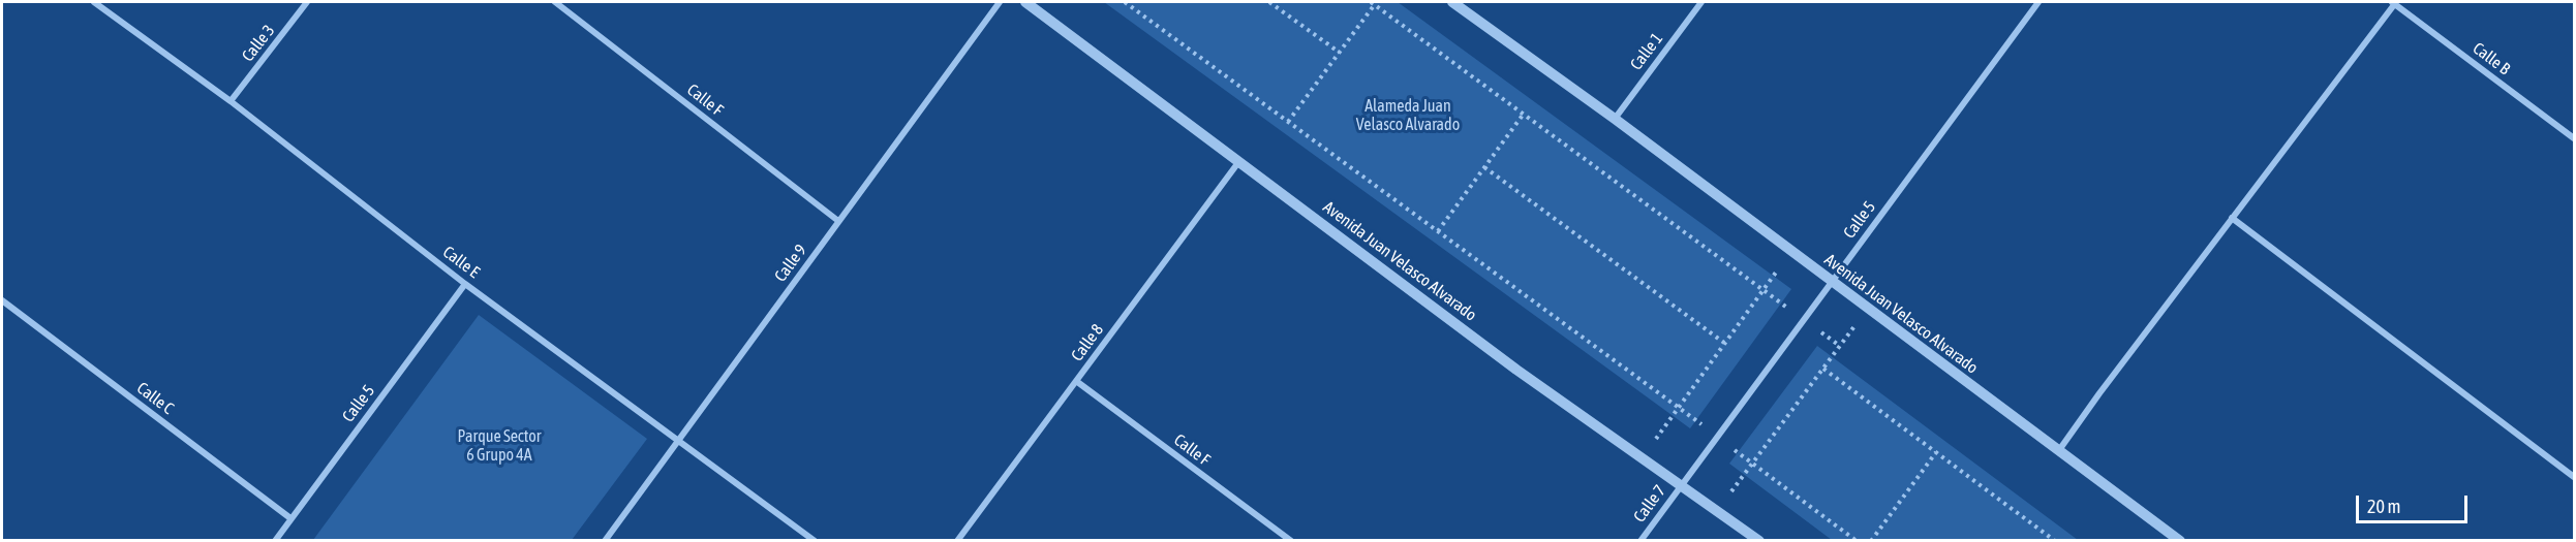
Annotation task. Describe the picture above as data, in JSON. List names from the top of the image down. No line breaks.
{"streets":{"street":["Calle 3","Calle 1","Calle B","Calle F","Calle 5","Avenida Juan Velasco Alvarado","Calle E","Calle 9","Calle 8","Calle C","Calle 7"]},"crossings":[["Calle 3","Calle E"],["Calle 1","Avenida Juan Velasco Alvarado"],["Calle F","Calle 9"],["Calle F","Calle 8"],["Calle 5","Avenida Juan Velasco Alvarado"],["Calle 5","Calle E"],["Calle 5","Calle C"],["Calle 5","Calle 7"],["Avenida Juan Velasco Alvarado","Calle 8"],["Avenida Juan Velasco Alvarado","Calle 7"],["Calle E","Calle 9"]],"parks":["Alameda Juan Velasco Alvarado","Parque Sector 6 Grupo 4A"],"scale_bar":"20 m"}
